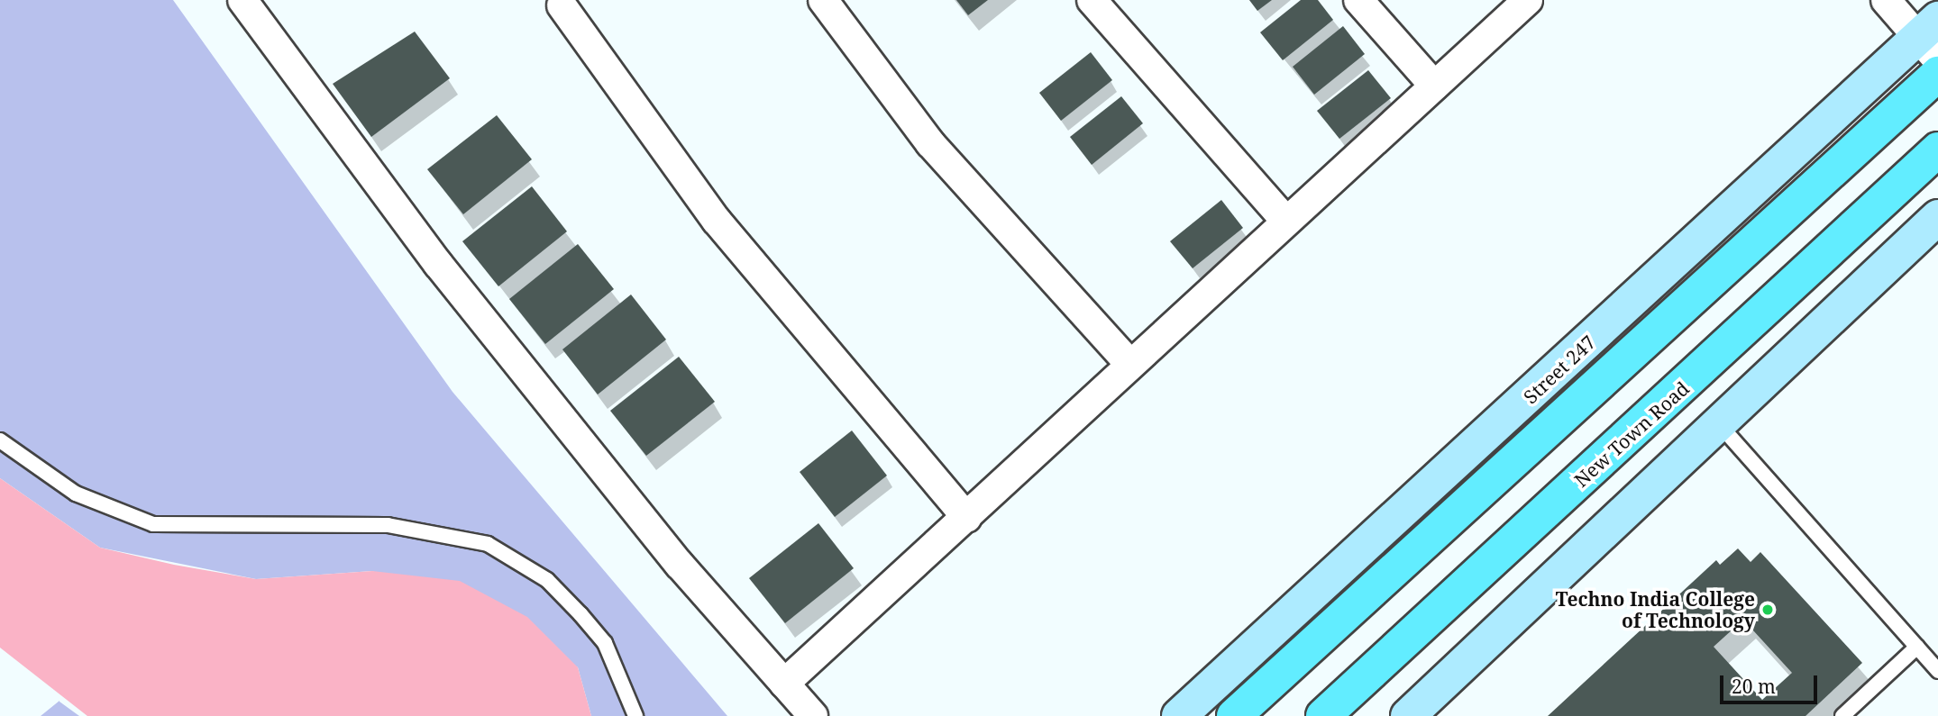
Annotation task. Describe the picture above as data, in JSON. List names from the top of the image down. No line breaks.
{"streets":{"main road":["New Town Road"],"street":["Street 247"]},"places":["Techno India College of Technology"],"scale_bar":"20 m"}
